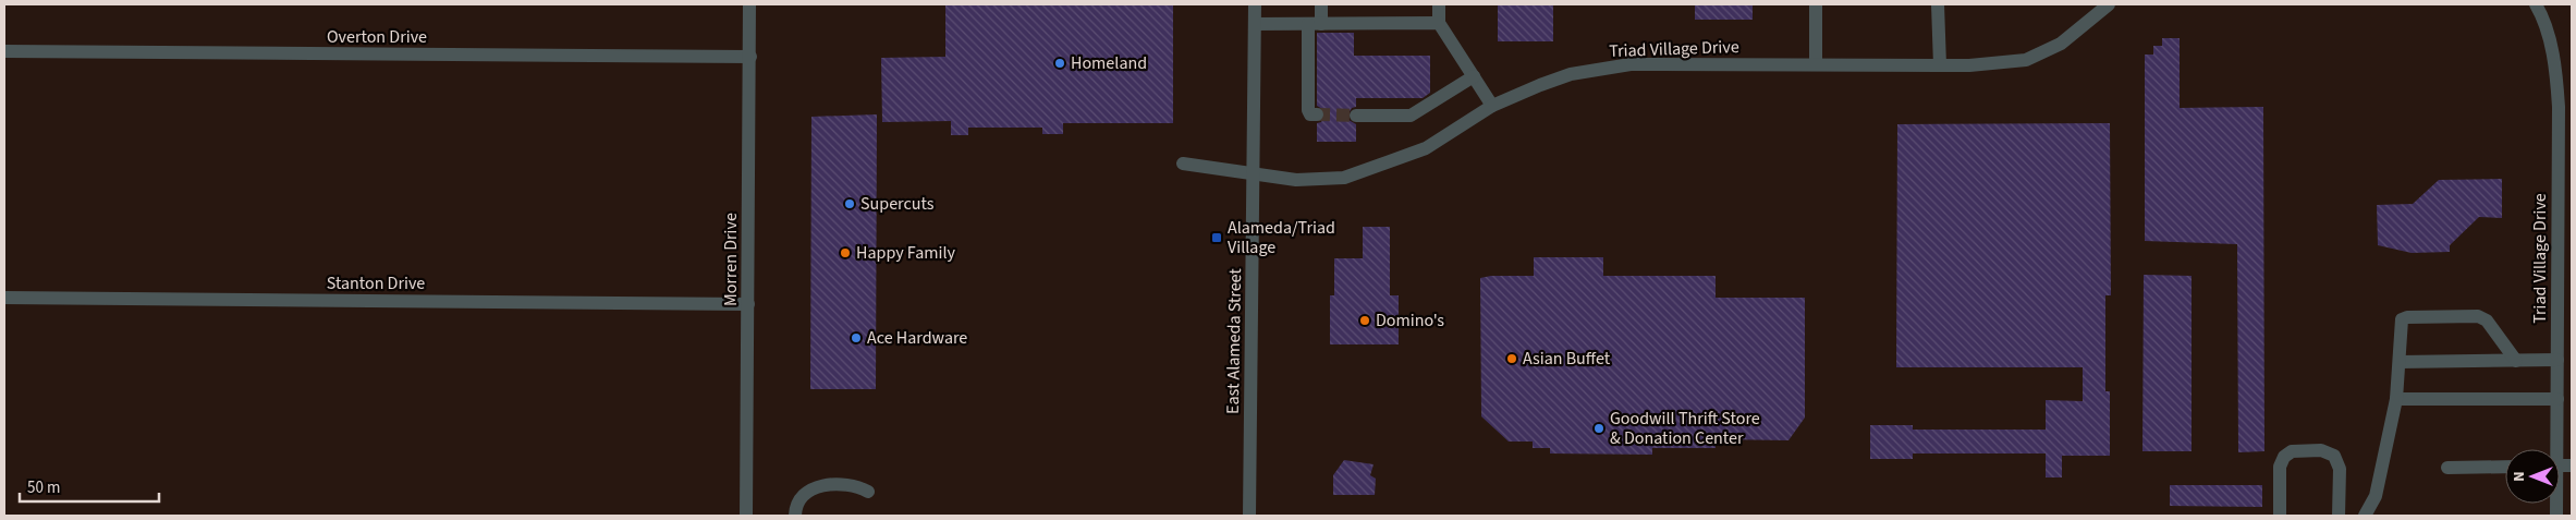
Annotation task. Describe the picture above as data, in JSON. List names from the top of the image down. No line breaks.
{"streets":{"street":["Overton Drive","Triad Village Drive","Morren Drive","Stanton Drive","East Alameda Street"]},"crossings":[["Overton Drive","Morren Drive"],["Triad Village Drive","East Alameda Street"],["Morren Drive","Stanton Drive"]],"places":{"other":["Homeland","Supercuts","Happy Family","Domino's","Ace Hardware","Asian Buffet","Goodwill Thrift Store & Donation Center"],"transit":["Alameda/Triad Village"]},"scale_bar":"50 m","north":"left"}
